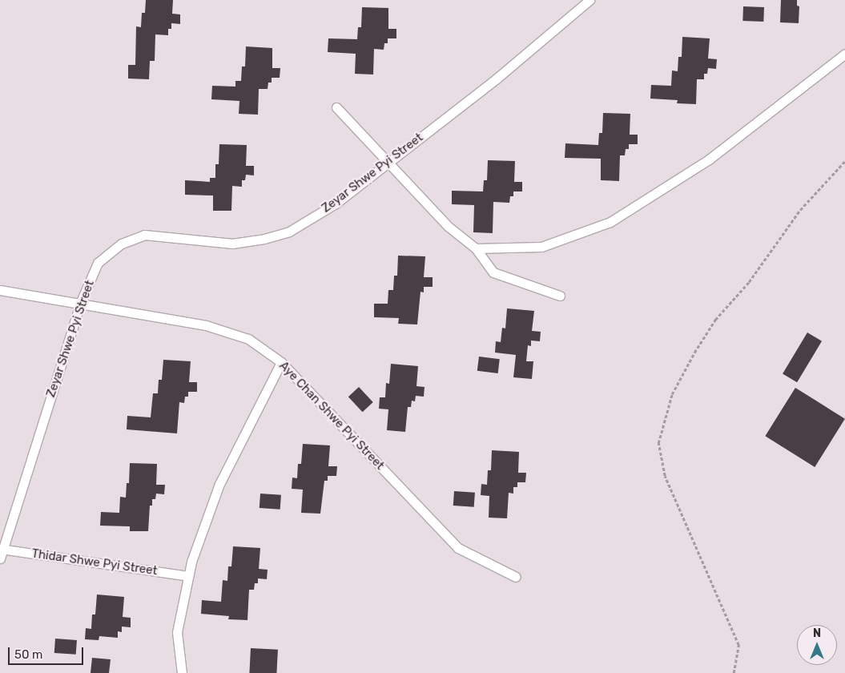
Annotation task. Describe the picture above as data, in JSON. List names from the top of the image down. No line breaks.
{"streets":{"street":["Zeyar Shwe Pyi Street","Aye Chan Shwe Pyi Street","Thidar Shwe Pyi Street"]},"crossings":[["Zeyar Shwe Pyi Street","Aye Chan Shwe Pyi Street"],["Zeyar Shwe Pyi Street","Thidar Shwe Pyi Street"]],"scale_bar":"50 m","north":"top"}
